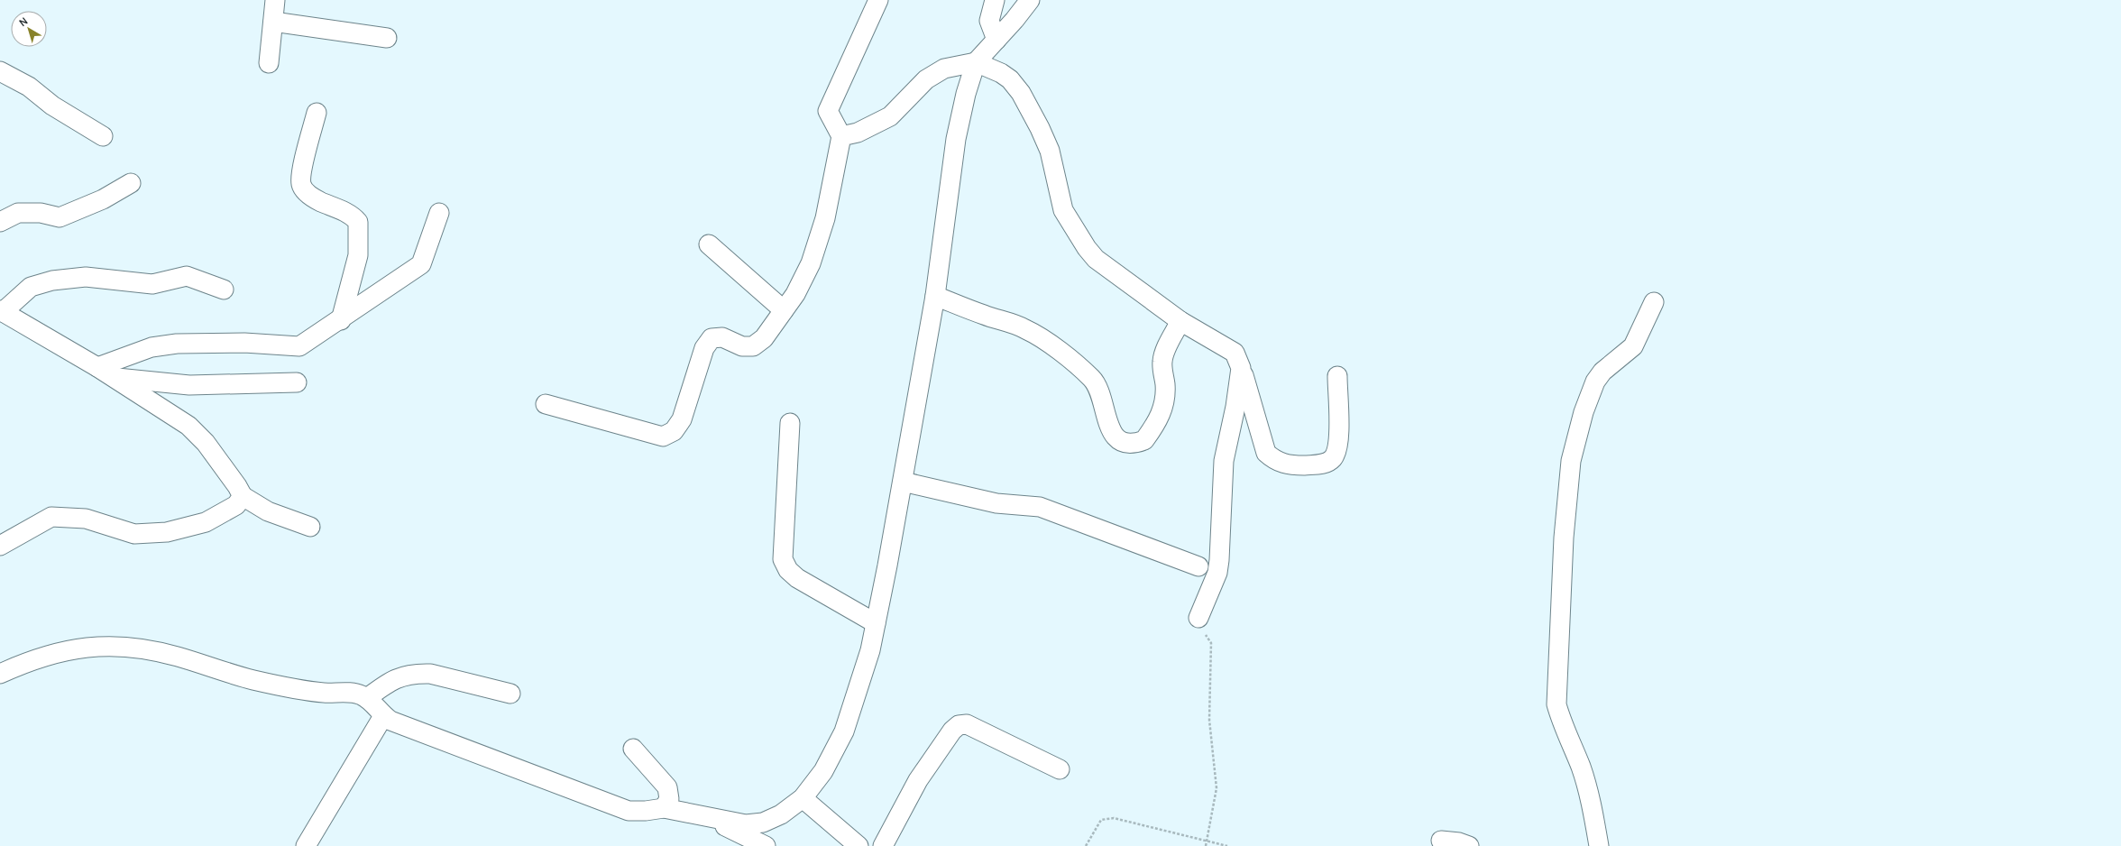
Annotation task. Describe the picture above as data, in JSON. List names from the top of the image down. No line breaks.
{"north":"top left"}
